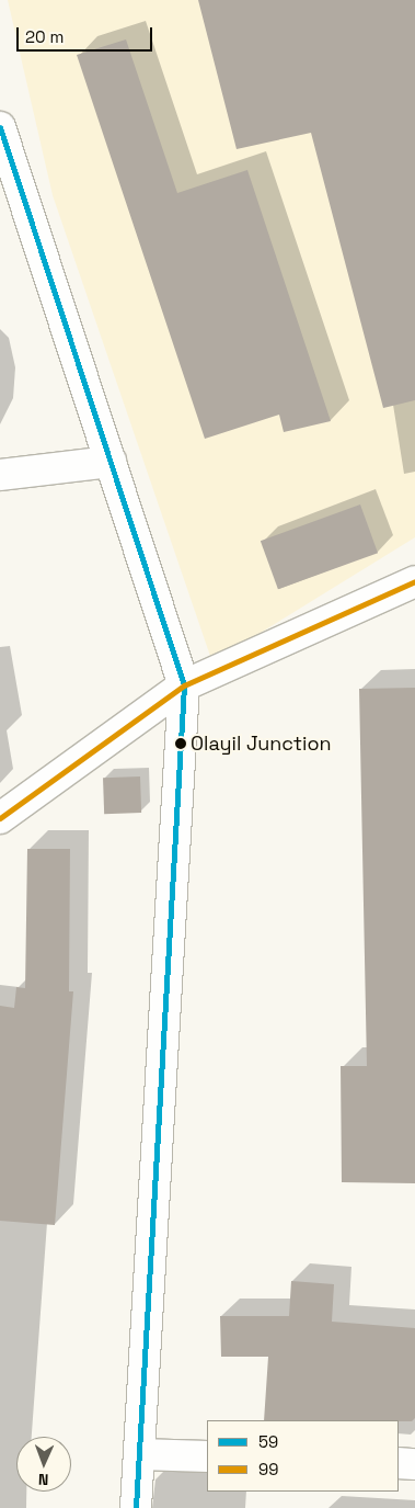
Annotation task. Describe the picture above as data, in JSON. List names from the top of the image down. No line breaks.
{"places":["Olayil Junction"],"lines":["transit line 59","transit line 99"],"legend":["59","99"],"scale_bar":"20 m","north":"bottom"}
